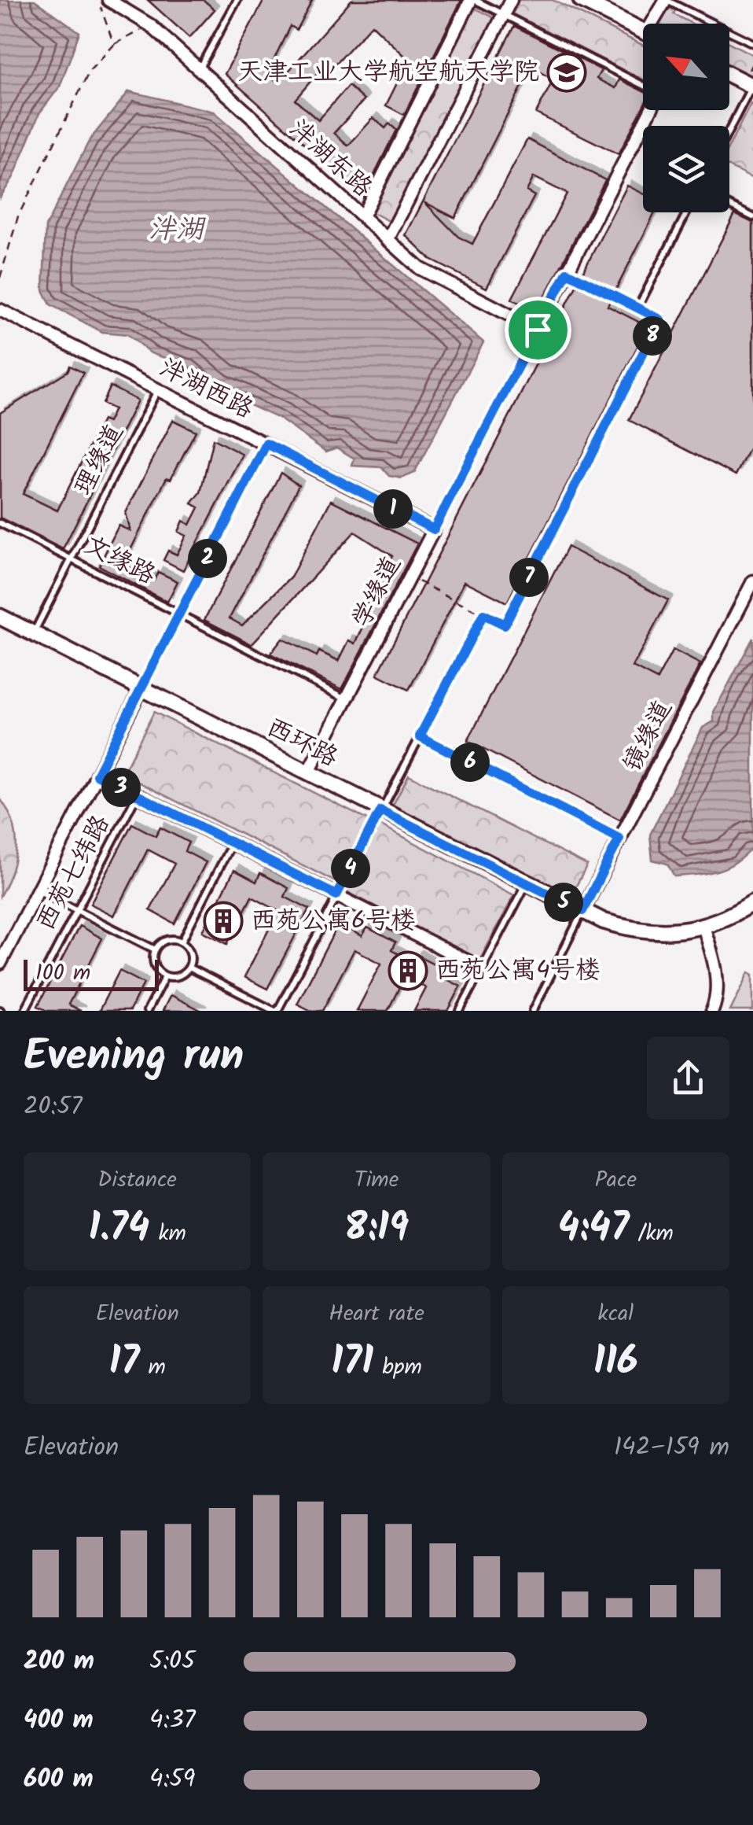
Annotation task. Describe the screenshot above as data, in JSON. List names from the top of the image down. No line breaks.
{"streets":{"street":["泮湖东路","泮湖西路","学缘道","镜缘道","西环路"],"lane":["理缘道","文缘路","西苑七纬路"]},"crossings":[["泮湖西路","理缘道"],["泮湖西路","学缘道"],["理缘道","文缘路"],["理缘道","西环路"],["文缘路","学缘道"],["学缘道","西环路"],["镜缘道","西环路"]],"water":["泮湖"],"places":{"school or university":["天津工业大学航空航天学院"],"building":["西苑公寓6号楼","西苑公寓4号楼"]},"scale_bar":"100 m","north":"top left","page":{"pins":["8","1","2","7","6","3","4","5"],"scale":"100 m","heading":["Evening run","20:57"],"stats":[["Distance","1.74 km"],["Time","8:19"],["Pace","4:47 /km"],["Elevation","17 m"],["Heart rate","171 bpm"],["kcal","116"]],"chart":["Elevation","142–159 m"],"list":[{"name":"200 m","note":"5:05"},{"name":"400 m","note":"4:37"},{"name":"600 m","note":"4:59"}]}}
